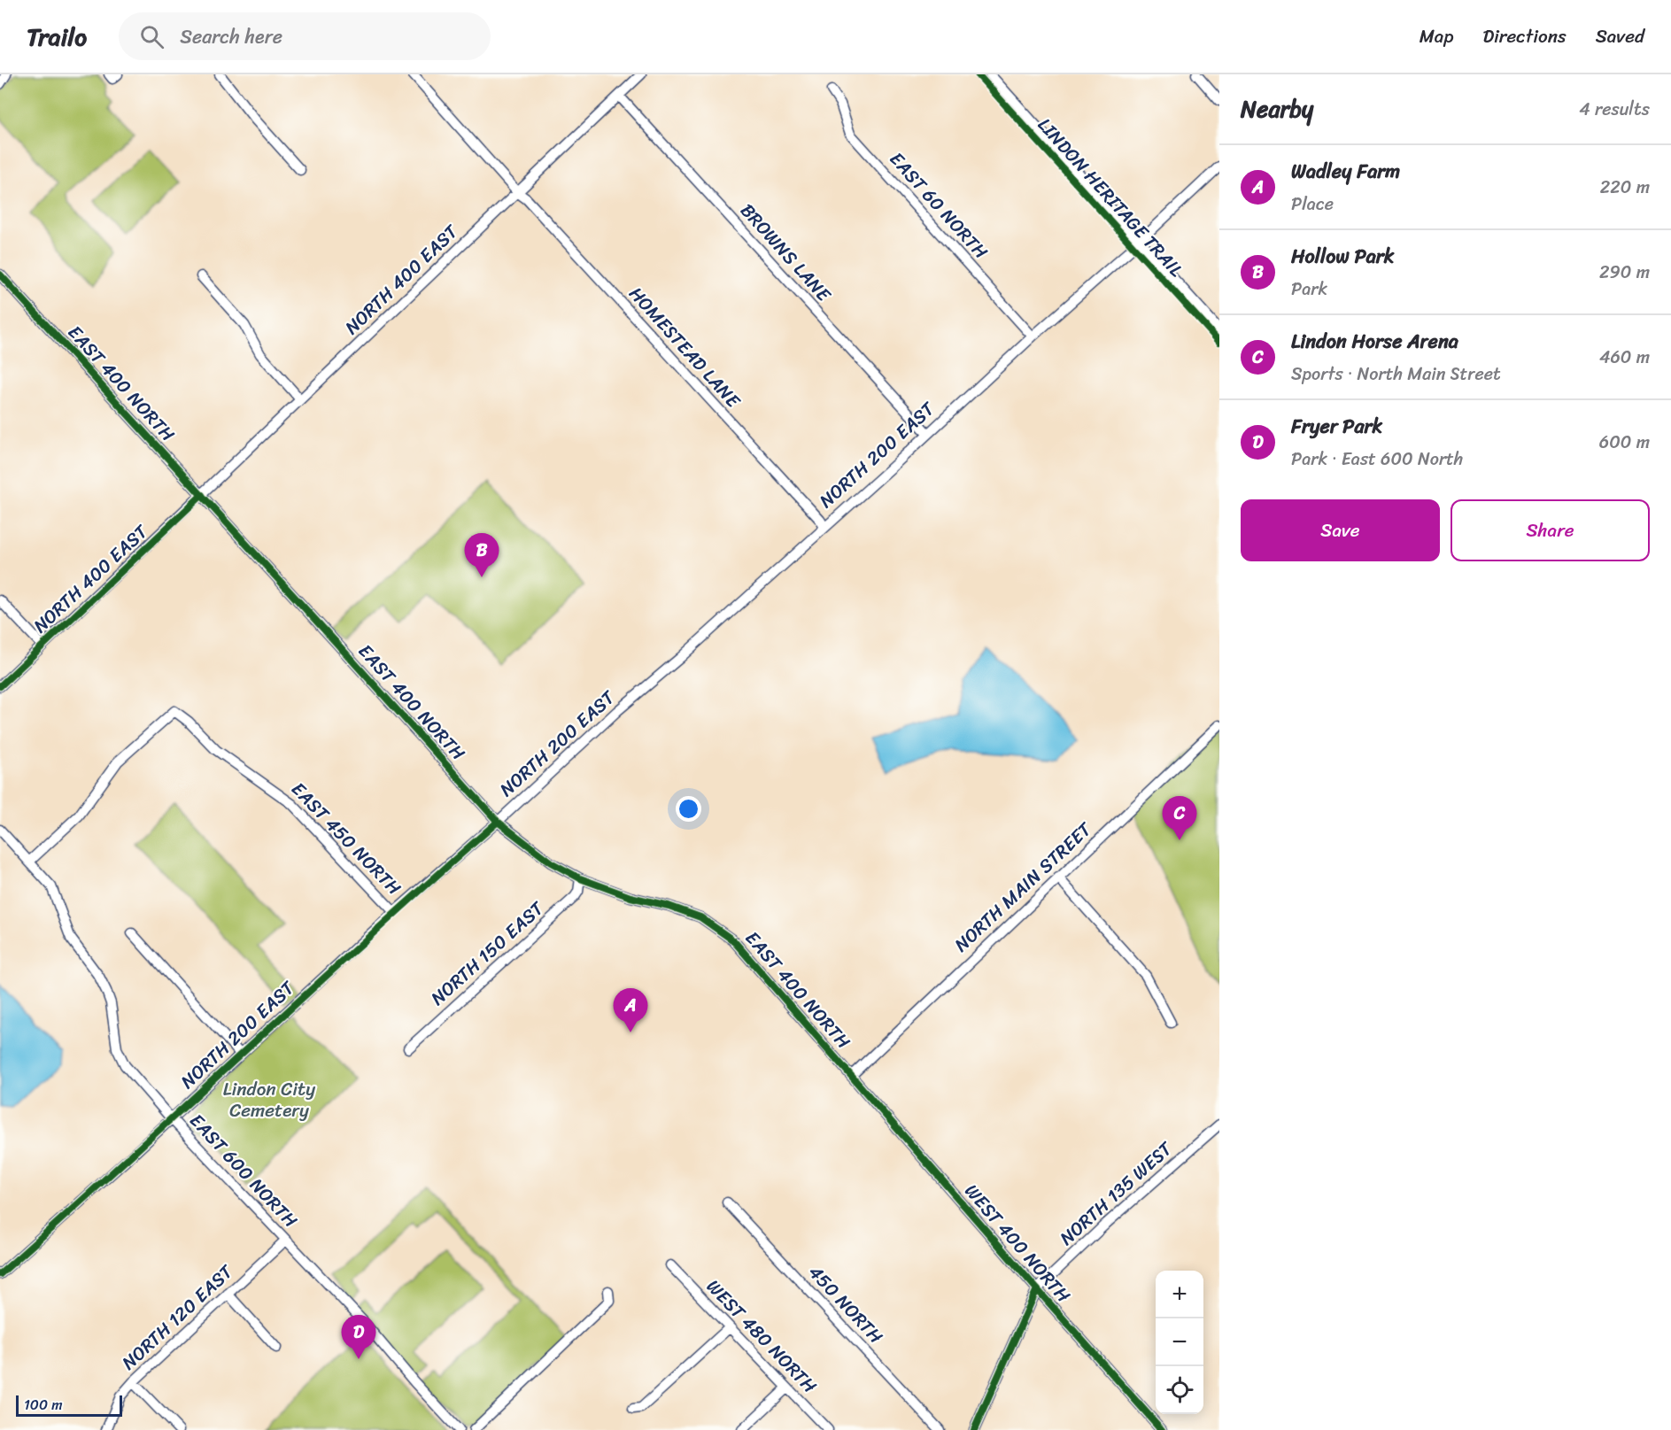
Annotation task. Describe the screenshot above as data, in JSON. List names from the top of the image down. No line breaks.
{"streets":{"street":["EAST 60 NORTH","BROWNS LANE","NORTH 400 EAST","HOMESTEAD LANE","EAST 400 NORTH","NORTH 200 EAST","EAST 450 NORTH","NORTH MAIN STREET","NORTH 150 EAST","EAST 600 NORTH","NORTH 135 WEST","WEST 400 NORTH","450 NORTH","NORTH 120 EAST","WEST 480 NORTH"],"cycle path":["LINDON HERITAGE TRAIL"]},"crossings":[["EAST 60 NORTH","NORTH 200 EAST"],["BROWNS LANE","NORTH 400 EAST"],["BROWNS LANE","NORTH 200 EAST"],["NORTH 400 EAST","HOMESTEAD LANE"],["NORTH 400 EAST","EAST 400 NORTH"],["HOMESTEAD LANE","NORTH 200 EAST"],["EAST 400 NORTH","NORTH 200 EAST"],["EAST 400 NORTH","NORTH MAIN STREET"],["EAST 400 NORTH","NORTH 150 EAST"],["EAST 400 NORTH","WEST 400 NORTH"],["NORTH 200 EAST","EAST 450 NORTH"],["NORTH 200 EAST","EAST 600 NORTH"],["EAST 450 NORTH","EAST 600 NORTH"],["NORTH MAIN STREET","WEST 400 NORTH"],["EAST 600 NORTH","NORTH 120 EAST"],["NORTH 135 WEST","WEST 400 NORTH"]],"parks":["Lindon City Cemetery"],"scale_bar":"100 m","page":{"header":"Trailo","search":"Search here","nav":["Map","Directions","Saved"],"heading":["Nearby","4 results"],"list":[{"mark":"A","name":"Wadley Farm","note":"Place","value":"220 m"},{"mark":"B","name":"Hollow Park","note":"Park","value":"290 m"},{"mark":"C","name":"Lindon Horse Arena","note":"Sports · North Main Street","value":"460 m"},{"mark":"D","name":"Fryer Park","note":"Park · East 600 North","value":"600 m"}],"buttons":["Save","Share"],"pins":["B","C","A","D"],"map_buttons":["+","−"],"scale":"100 m"}}
